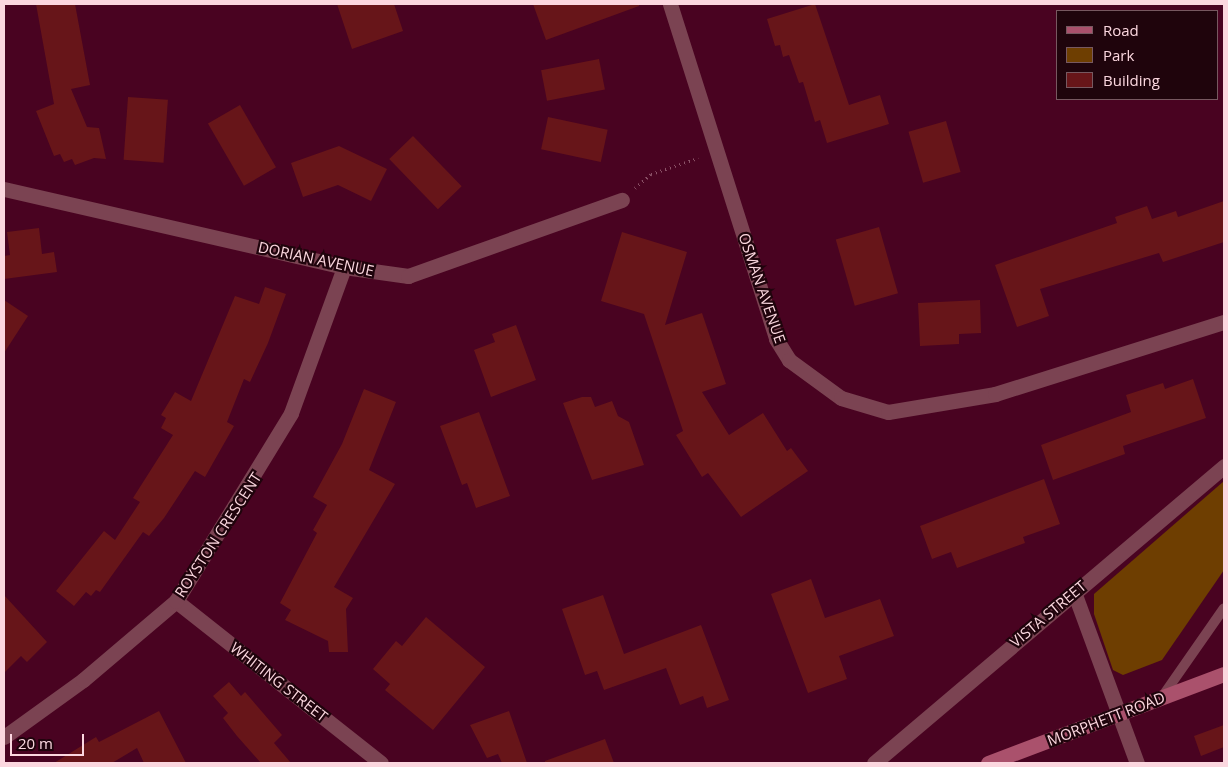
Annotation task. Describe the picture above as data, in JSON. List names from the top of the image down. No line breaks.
{"streets":{"main road":["MORPHETT ROAD"],"street":["DORIAN AVENUE","OSMAN AVENUE","ROYSTON CRESCENT","VISTA STREET","WHITING STREET"]},"crossings":[["DORIAN AVENUE","ROYSTON CRESCENT"],["ROYSTON CRESCENT","WHITING STREET"]],"legend":["Road","Park","Building"],"scale_bar":"20 m"}
